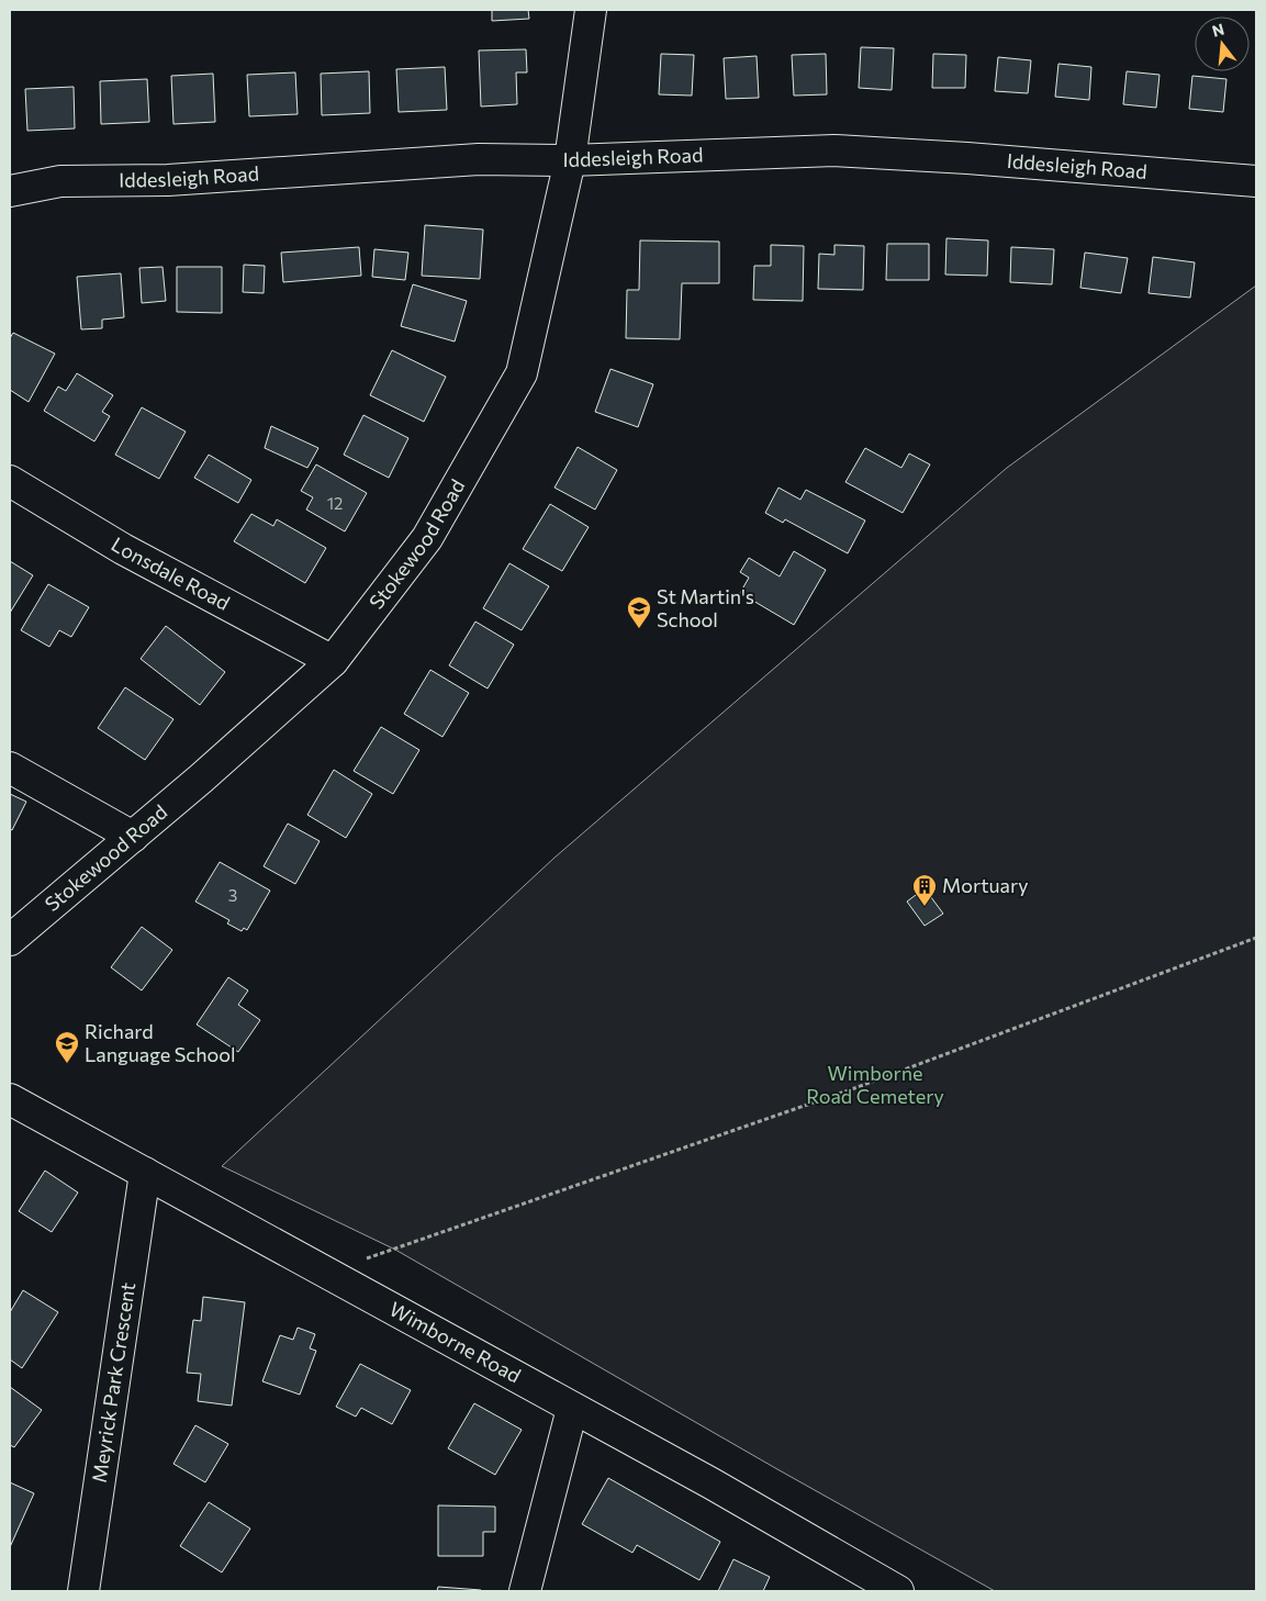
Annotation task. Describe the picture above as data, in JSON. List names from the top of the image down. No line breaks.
{"streets":{"street":["Iddesleigh Road","Stokewood Road","Lonsdale Road","Wimborne Road","Meyrick Park Crescent"]},"crossings":[["Iddesleigh Road","Stokewood Road"],["Stokewood Road","Lonsdale Road"],["Wimborne Road","Meyrick Park Crescent"]],"parks":["Wimborne Road Cemetery"],"places":{"school or university":["St Martin's School","Richard Language School"],"building":["Mortuary"]},"house_numbers":["12","3"],"north":"top"}
